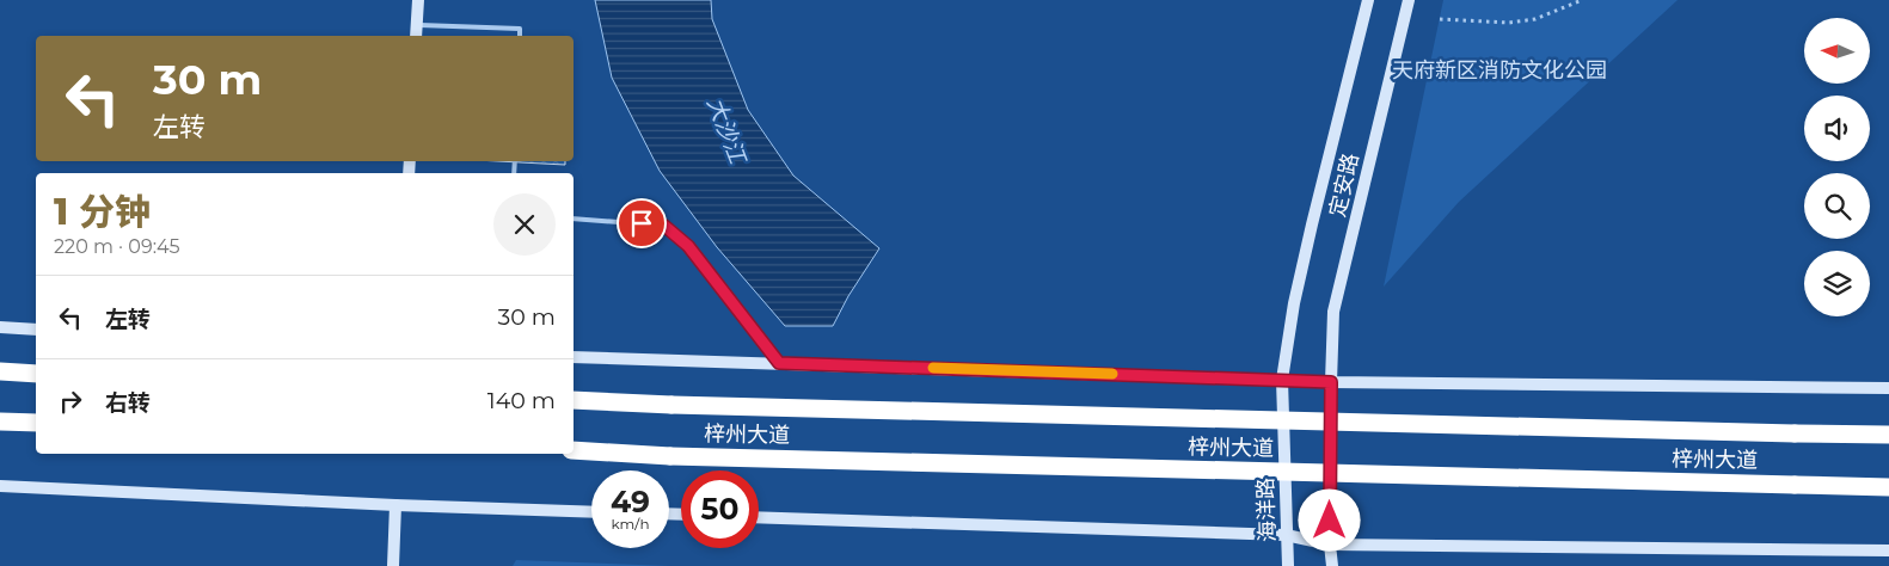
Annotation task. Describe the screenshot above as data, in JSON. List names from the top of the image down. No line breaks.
{"streets":{"highway":["梓州大道"],"main road":["定安路","海洋路"]},"crossings":[["定安路","海洋路"]],"water":["大沙江"],"parks":["天府新区消防文化公园"],"north":"left","page":{"turn":["30 m","左转"],"heading":["1 分钟","220 m · 09:45"],"list":[{"name":"左转","value":"30 m"},{"name":"右转","value":"140 m"}],"speed":"49 km/h","limit":"50"}}
